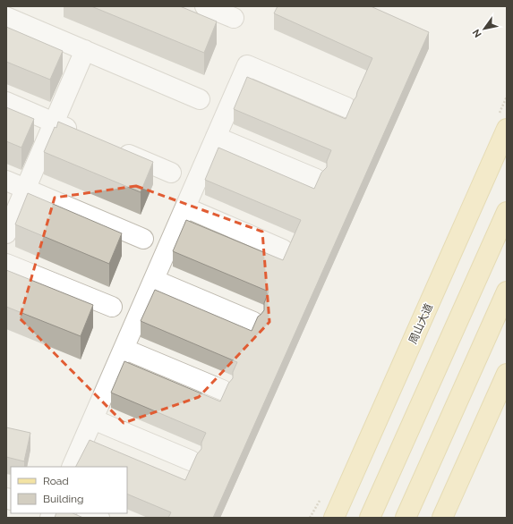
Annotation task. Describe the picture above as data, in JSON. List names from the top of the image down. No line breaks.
{"streets":{"main road":["周山大道"]},"legend":["Road","Building"],"north":"bottom left"}
